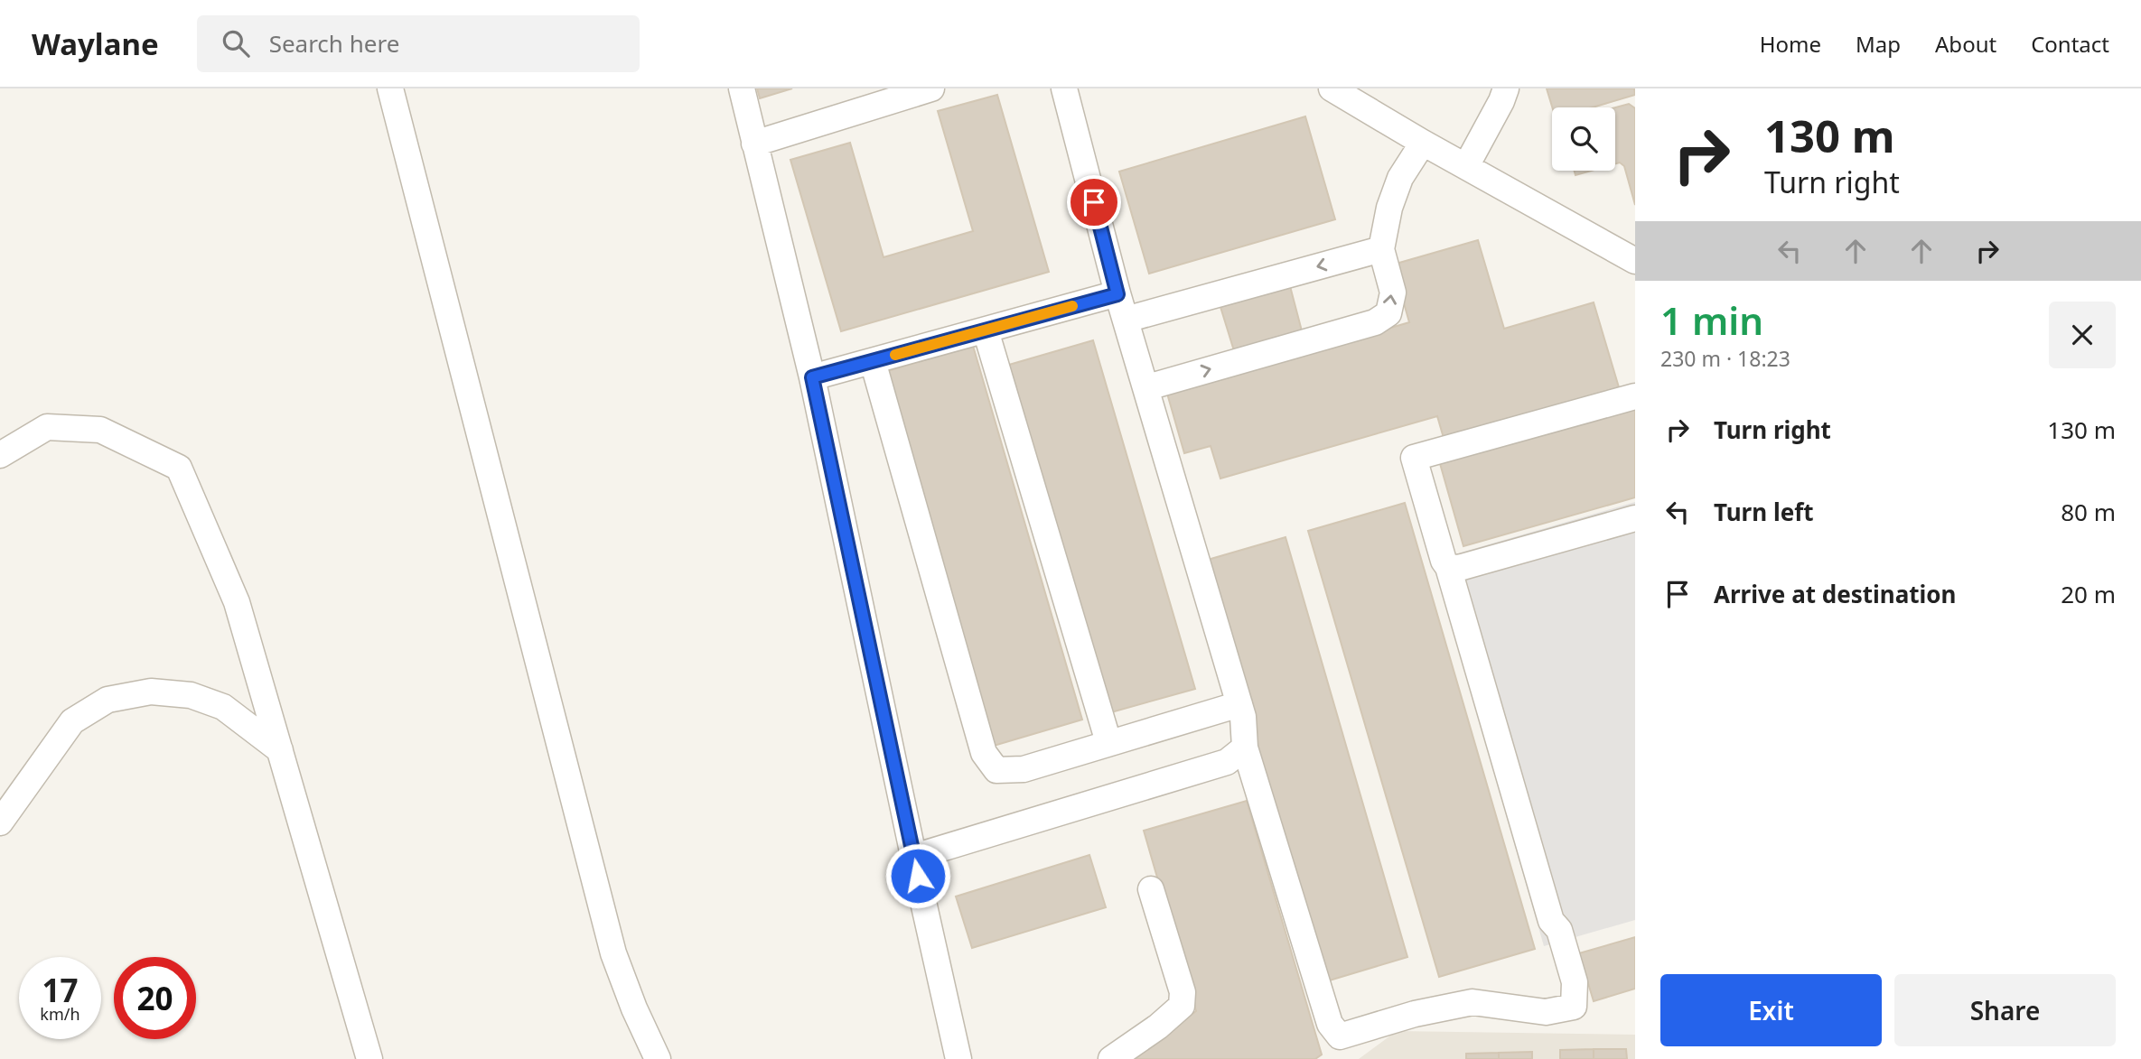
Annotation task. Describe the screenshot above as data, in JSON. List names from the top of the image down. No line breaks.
{"page":{"header":"Waylane","search":"Search here","nav":["Home","Map","About","Contact"],"turn":["130 m","Turn right"],"heading":["1 min","230 m · 18:23"],"list":[{"name":"Turn right","value":"130 m"},{"name":"Turn left","value":"80 m"},{"name":"Arrive at destination","value":"20 m"}],"speed":"17 km/h","limit":"20","buttons":["Exit","Share"]}}
